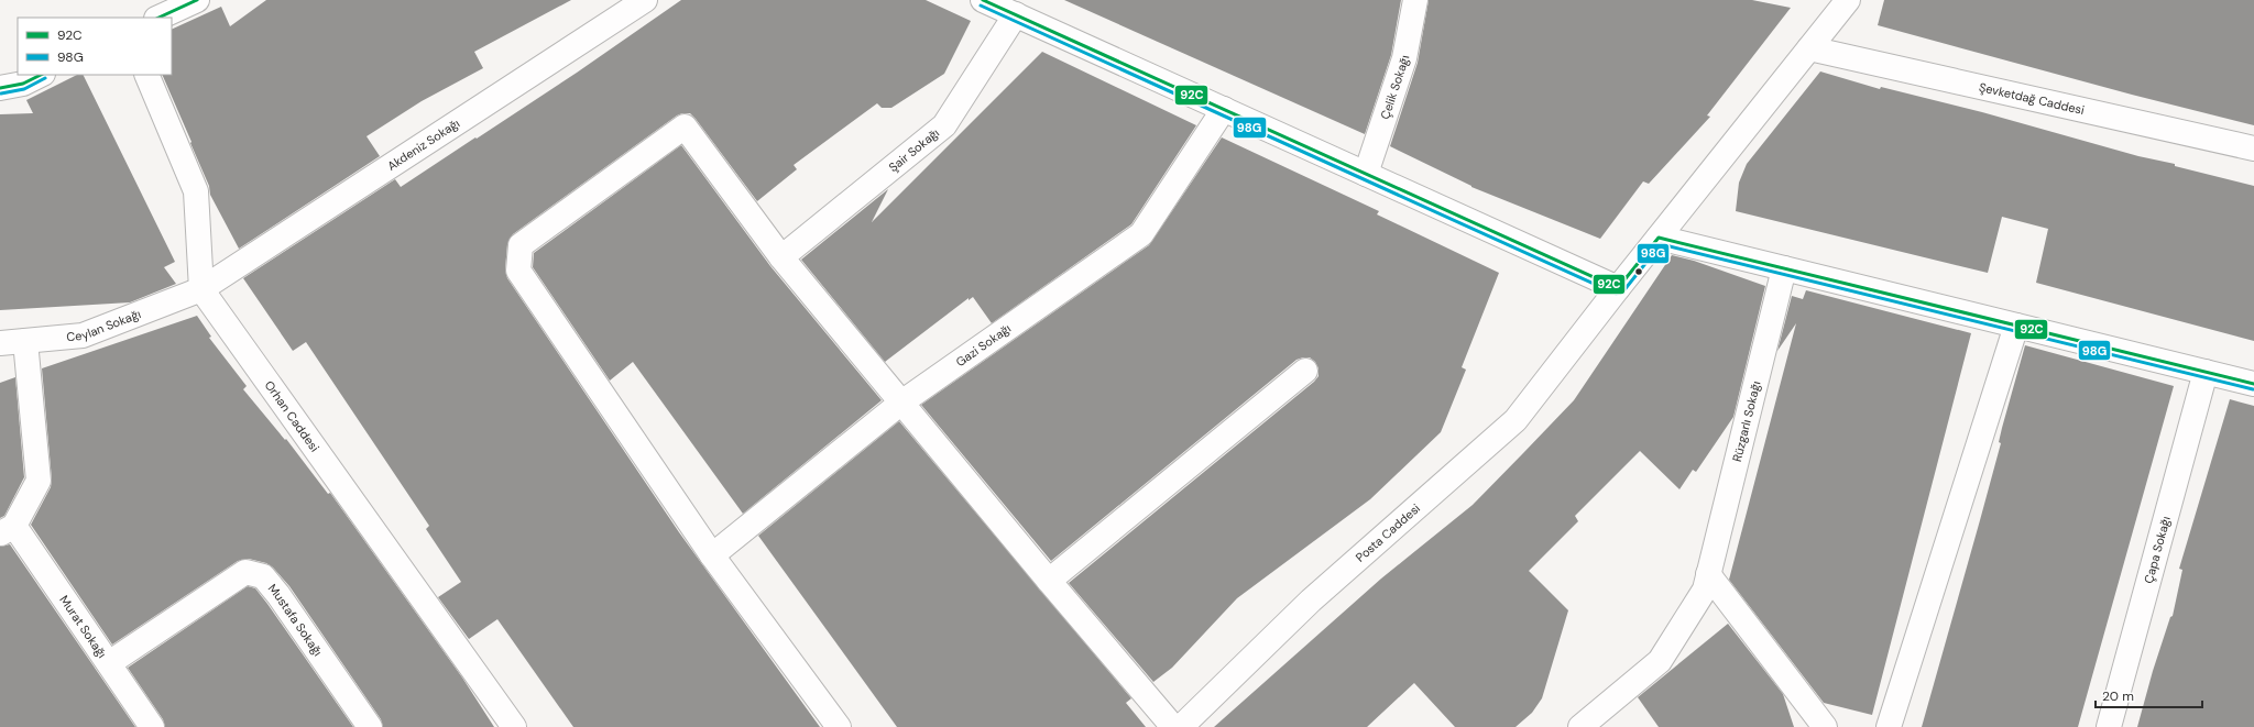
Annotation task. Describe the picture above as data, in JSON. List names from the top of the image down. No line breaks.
{"streets":{"street":["Çelik Sokağı","Şevketdağ Caddesi","Akdeniz Sokağı","Şair Sokağı","Ceylan Sokağı","Gazi Sokağı","Orhan Caddesi","Rüzgarlı Sokağı","Posta Caddesi","Çapa Sokağı","Mustafa Sokağı","Murat Sokağı"]},"crossings":[["Şevketdağ Caddesi","Posta Caddesi"],["Akdeniz Sokağı","Ceylan Sokağı"],["Akdeniz Sokağı","Orhan Caddesi"],["Ceylan Sokağı","Orhan Caddesi"],["Mustafa Sokağı","Murat Sokağı"]],"lines":["transit line 92C","transit line 98G"],"legend":["92C","98G"],"scale_bar":"20 m"}
